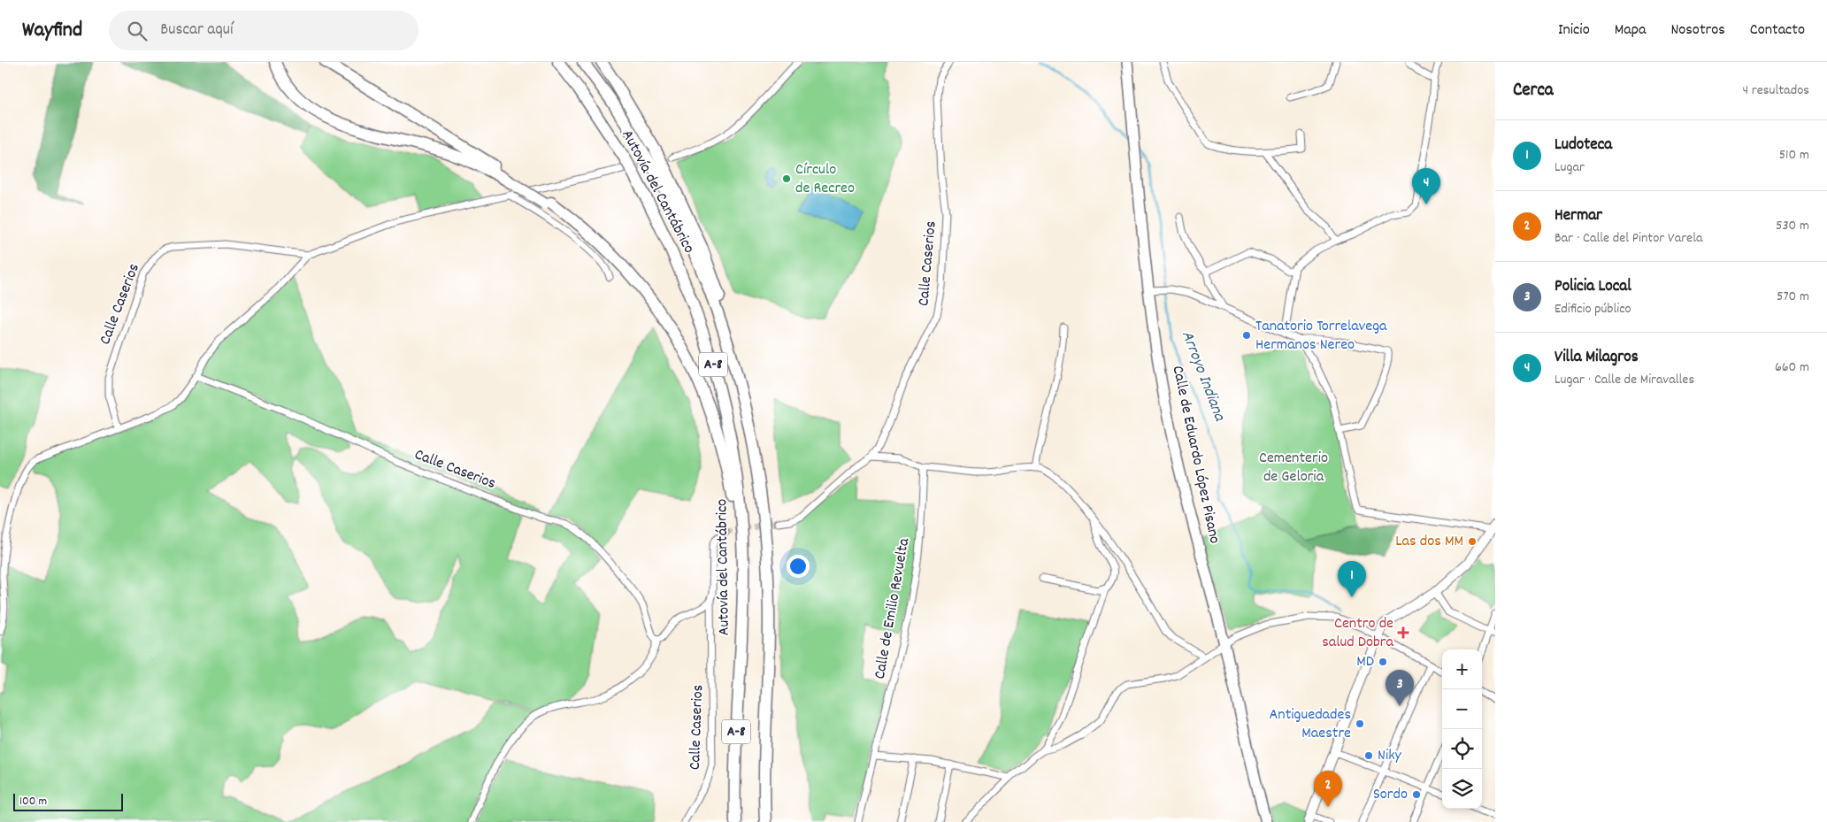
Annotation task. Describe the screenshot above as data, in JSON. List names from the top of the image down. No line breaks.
{"streets":{"highway":["Autovía del Cantábrico","A-8"],"main road":["Calle de Eduardo López Pisano"],"street":["Calle Caserios","Calle de Emilio Revuelta"]},"water":["Arroyo Indiana"],"parks":["Cementerio de Geloria"],"places":{"other":["Círculo de Recreo","Tanatorio Torrelavega Hermanos Nereo","Las dos MM","MD","Antiguedades Maestre","Niky","Sordo"],"health":["Centro de salud Dobra"]},"scale_bar":"100 m","page":{"header":"Wayfind","search":"Buscar aquí","nav":["Inicio","Mapa","Nosotros","Contacto"],"heading":["Cerca","4 resultados"],"list":[{"mark":"1","name":"Ludoteca","note":"Lugar","value":"510 m"},{"mark":"2","name":"Hermar","note":"Bar · Calle del Pintor Varela","value":"530 m"},{"mark":"3","name":"Policia Local","note":"Edificio público","value":"570 m"},{"mark":"4","name":"Villa Milagros","note":"Lugar · Calle de Miravalles","value":"660 m"}],"pins":["4","1","3","2"],"map_buttons":["+","−"],"scale":"100 m"}}
